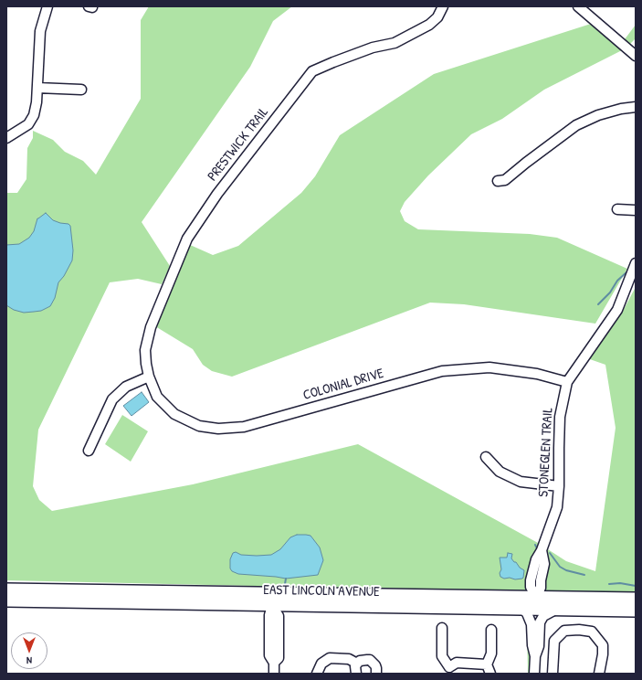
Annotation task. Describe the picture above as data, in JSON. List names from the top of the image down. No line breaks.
{"streets":{"main road":["EAST LINCOLN AVENUE"],"street":["PRESTWICK TRAIL","COLONIAL DRIVE","STONEGLEN TRAIL"]},"crossings":[["PRESTWICK TRAIL","COLONIAL DRIVE"],["COLONIAL DRIVE","STONEGLEN TRAIL"],["STONEGLEN TRAIL","EAST LINCOLN AVENUE"]],"north":"bottom"}
